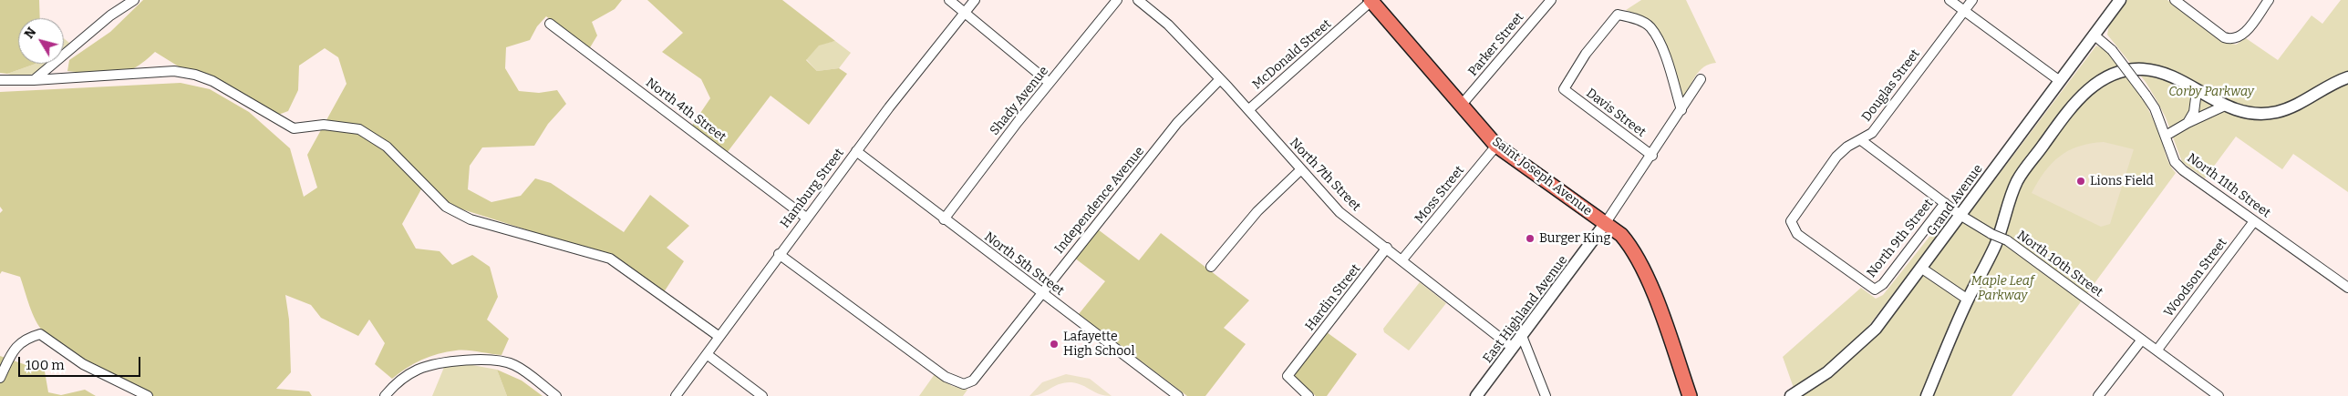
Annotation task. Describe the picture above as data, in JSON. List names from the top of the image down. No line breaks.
{"streets":{"main road":["Saint Joseph Avenue"],"street":["Parker Street","McDonald Street","Douglas Street","Shady Avenue","North 4th Street","Davis Street","North 7th Street","North 11th Street","Hamburg Street","Moss Street","Independence Avenue","Grand Avenue","North 9th Street","North 5th Street","North 10th Street","Woodson Street","Hardin Street","East Highland Avenue"]},"crossings":[["Parker Street","Saint Joseph Avenue"],["McDonald Street","North 7th Street"],["McDonald Street","Saint Joseph Avenue"],["Douglas Street","North 9th Street"],["Douglas Street","North 10th Street"],["Shady Avenue","North 5th Street"],["North 4th Street","Hamburg Street"],["Davis Street","East Highland Avenue"],["North 7th Street","Moss Street"],["North 7th Street","Independence Avenue"],["North 7th Street","Hardin Street"],["North 7th Street","East Highland Avenue"],["Saint Joseph Avenue","Moss Street"],["Saint Joseph Avenue","East Highland Avenue"],["North 11th Street","Grand Avenue"],["North 11th Street","Woodson Street"],["Hamburg Street","Independence Avenue"],["Hamburg Street","North 5th Street"],["Independence Avenue","North 5th Street"],["Grand Avenue","North 10th Street"],["North 9th Street","North 10th Street"],["North 10th Street","Woodson Street"]],"parks":["Corby Parkway","Maple Leaf Parkway"],"places":["Lions Field","Burger King","Lafayette High School"],"scale_bar":"100 m","north":"top left"}
